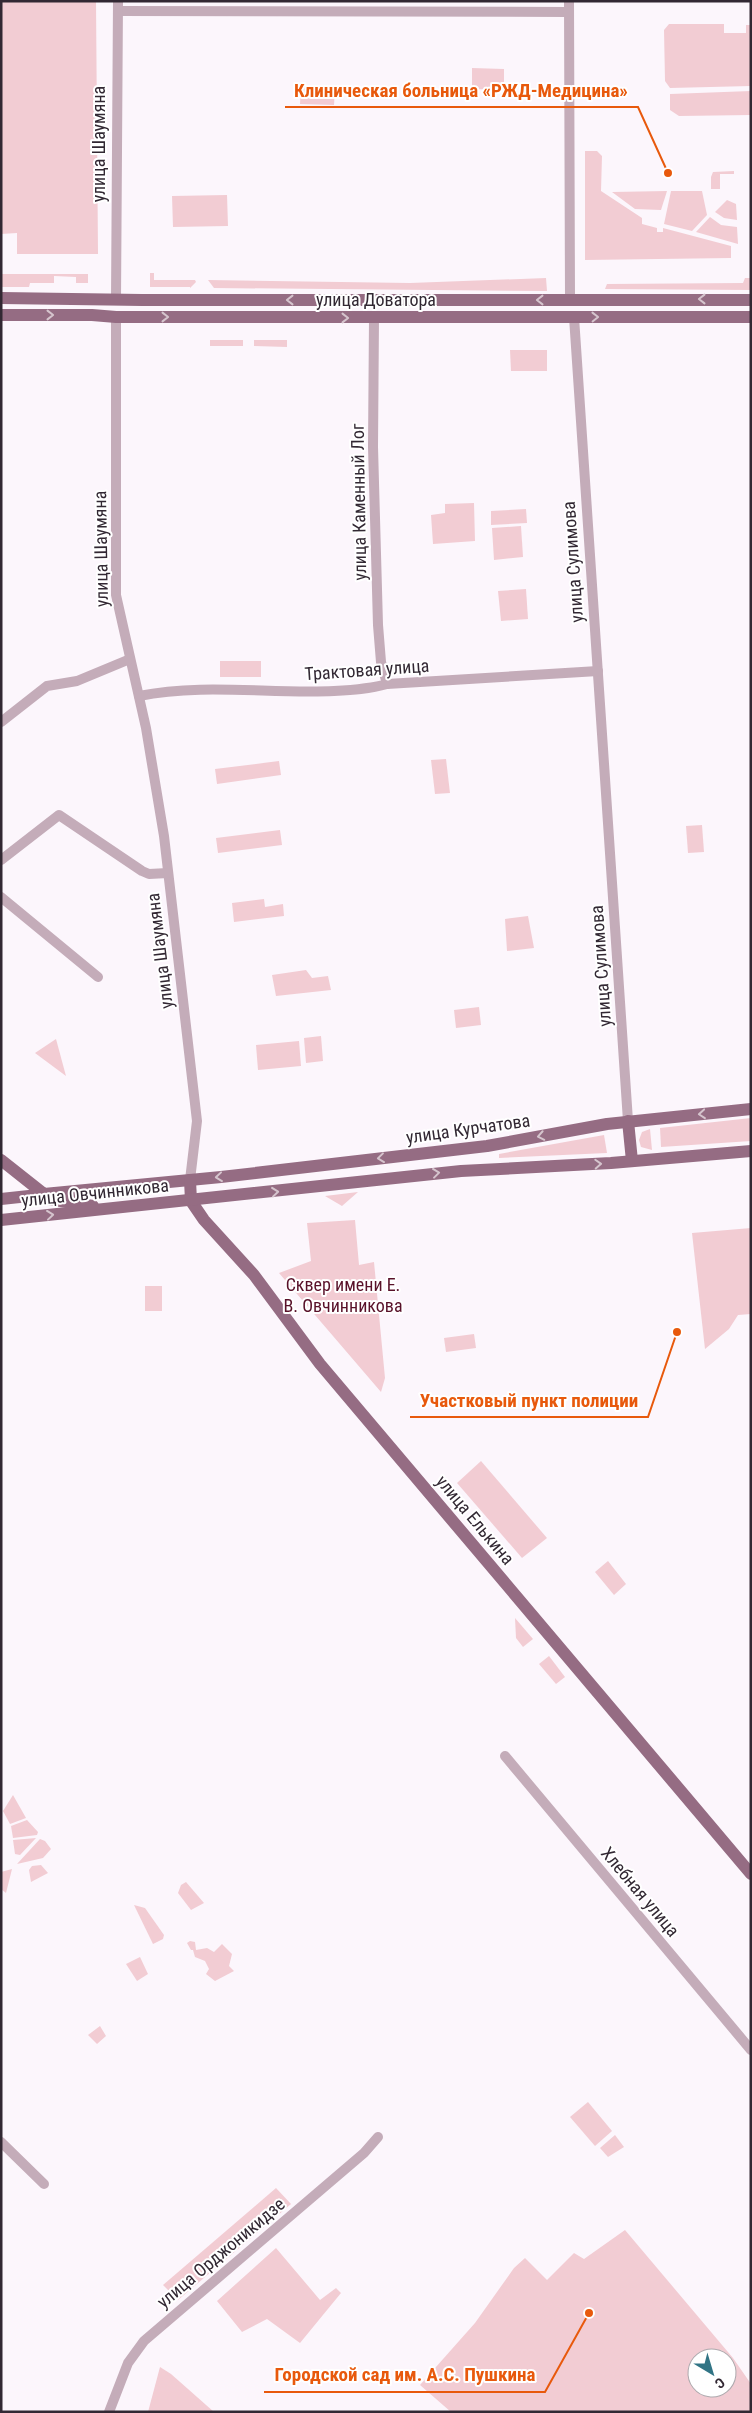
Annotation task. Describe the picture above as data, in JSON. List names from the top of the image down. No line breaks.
{"streets":{"main road":["улица Шаумяна","улица Доватора","улица Сулимова","улица Курчатова","улица Овчинникова","улица Елькина"],"street":["улица Каменный Лог","Трактовая улица","Хлебная улица","улица Орджоникидзе"]},"crossings":[["улица Шаумяна","улица Доватора"],["улица Шаумяна","Трактовая улица"],["улица Шаумяна","улица Курчатова"],["улица Шаумяна","улица Овчинникова"],["улица Шаумяна","улица Елькина"],["улица Доватора","улица Каменный Лог"],["улица Доватора","улица Сулимова"],["улица Каменный Лог","Трактовая улица"],["улица Сулимова","Трактовая улица"],["улица Сулимова","улица Курчатова"],["улица Курчатова","улица Овчинникова"],["улица Курчатова","улица Елькина"],["улица Овчинникова","улица Елькина"]],"parks":["Сквер имени Е. В. Овчинникова"],"places":["Клиническая больница «РЖД-Медицина»","Участковый пункт полиции","Городской сад им. А.С. Пушкина"],"north":"bottom right"}
